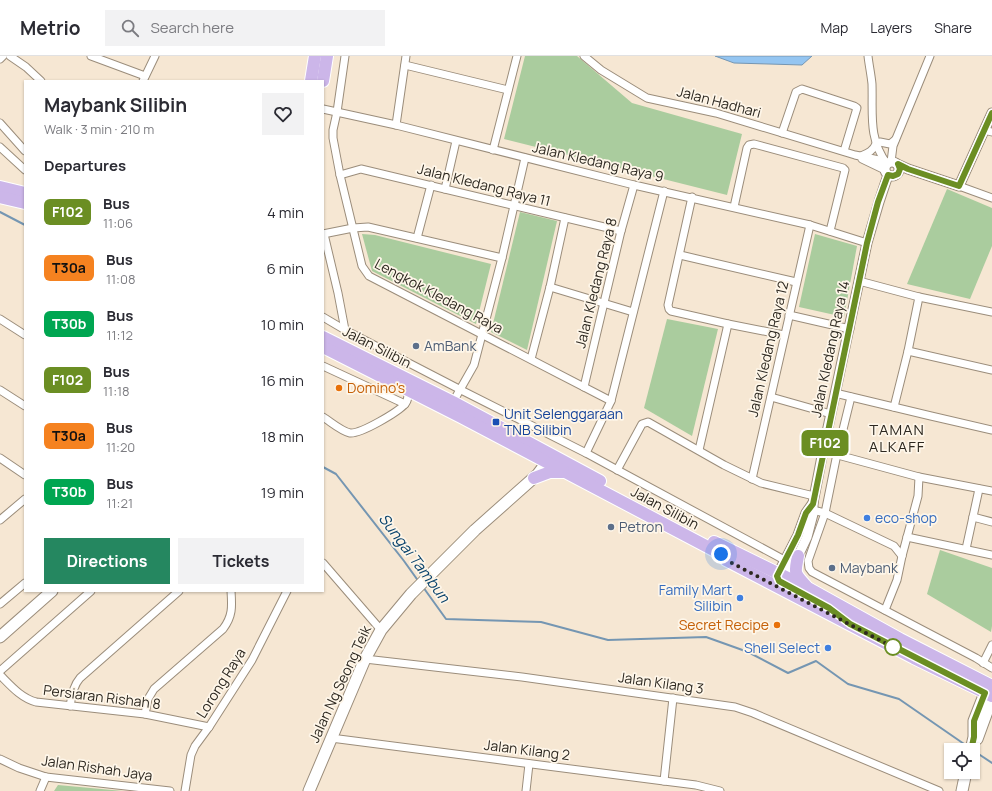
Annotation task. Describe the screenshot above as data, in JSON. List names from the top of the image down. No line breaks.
{"streets":{"main road":["Jalan Silibin","Jalan Ng Seong Teik"],"street":["Jalan Hadhari","Jalan Kledang Raya 9","Jalan Kledang Raya 11","Jalan Kledang Raya 8","Lengkok Kledang Raya","Jalan Kledang Raya 12","Jalan Kledang Raya 14","Lorong Raya","Jalan Kilang 3","Persiaran Rishah 8","Jalan Kilang 2","Jalan Rishah Jaya"]},"crossings":[["Jalan Hadhari","Jalan Kledang Raya 14"],["Jalan Kledang Raya 9","Jalan Kledang Raya 8"],["Jalan Kledang Raya 9","Lengkok Kledang Raya"],["Jalan Kledang Raya 9","Jalan Kledang Raya 12"],["Jalan Kledang Raya 9","Jalan Kledang Raya 14"],["Jalan Kledang Raya 11","Jalan Kledang Raya 8"],["Jalan Kledang Raya 11","Lengkok Kledang Raya"],["Jalan Kledang Raya 8","Lengkok Kledang Raya"],["Jalan Silibin","Jalan Kledang Raya 14"],["Jalan Silibin","Jalan Ng Seong Teik"],["Lorong Raya","Persiaran Rishah 8"],["Jalan Kilang 3","Jalan Ng Seong Teik"],["Jalan Ng Seong Teik","Jalan Kilang 2"]],"districts":["TAMAN ALKAFF"],"water":["Sungai Tambun"],"places":{"other":["AmBank","Domino's","eco-shop","Petron","Maybank","Family Mart Silibin","Secret Recipe","Shell Select"],"transit":["Unit Selenggaraan TNB Silibin"]},"lines":["bus line F102"],"page":{"header":"Metrio","search":"Search here","nav":["Map","Layers","Share"],"on_map":"F102","heading":[["Maybank Silibin","Walk · 3 min · 210 m"],"Departures"],"list":[{"mark":"F102","name":"Bus","note":"11:06","value":"4 min"},{"mark":"T30a","name":"Bus","note":"11:08","value":"6 min"},{"mark":"T30b","name":"Bus","note":"11:12","value":"10 min"},{"mark":"F102","name":"Bus","note":"11:18","value":"16 min"},{"mark":"T30a","name":"Bus","note":"11:20","value":"18 min"},{"mark":"T30b","name":"Bus","note":"11:21","value":"19 min"}],"buttons":["Directions","Tickets"]}}
